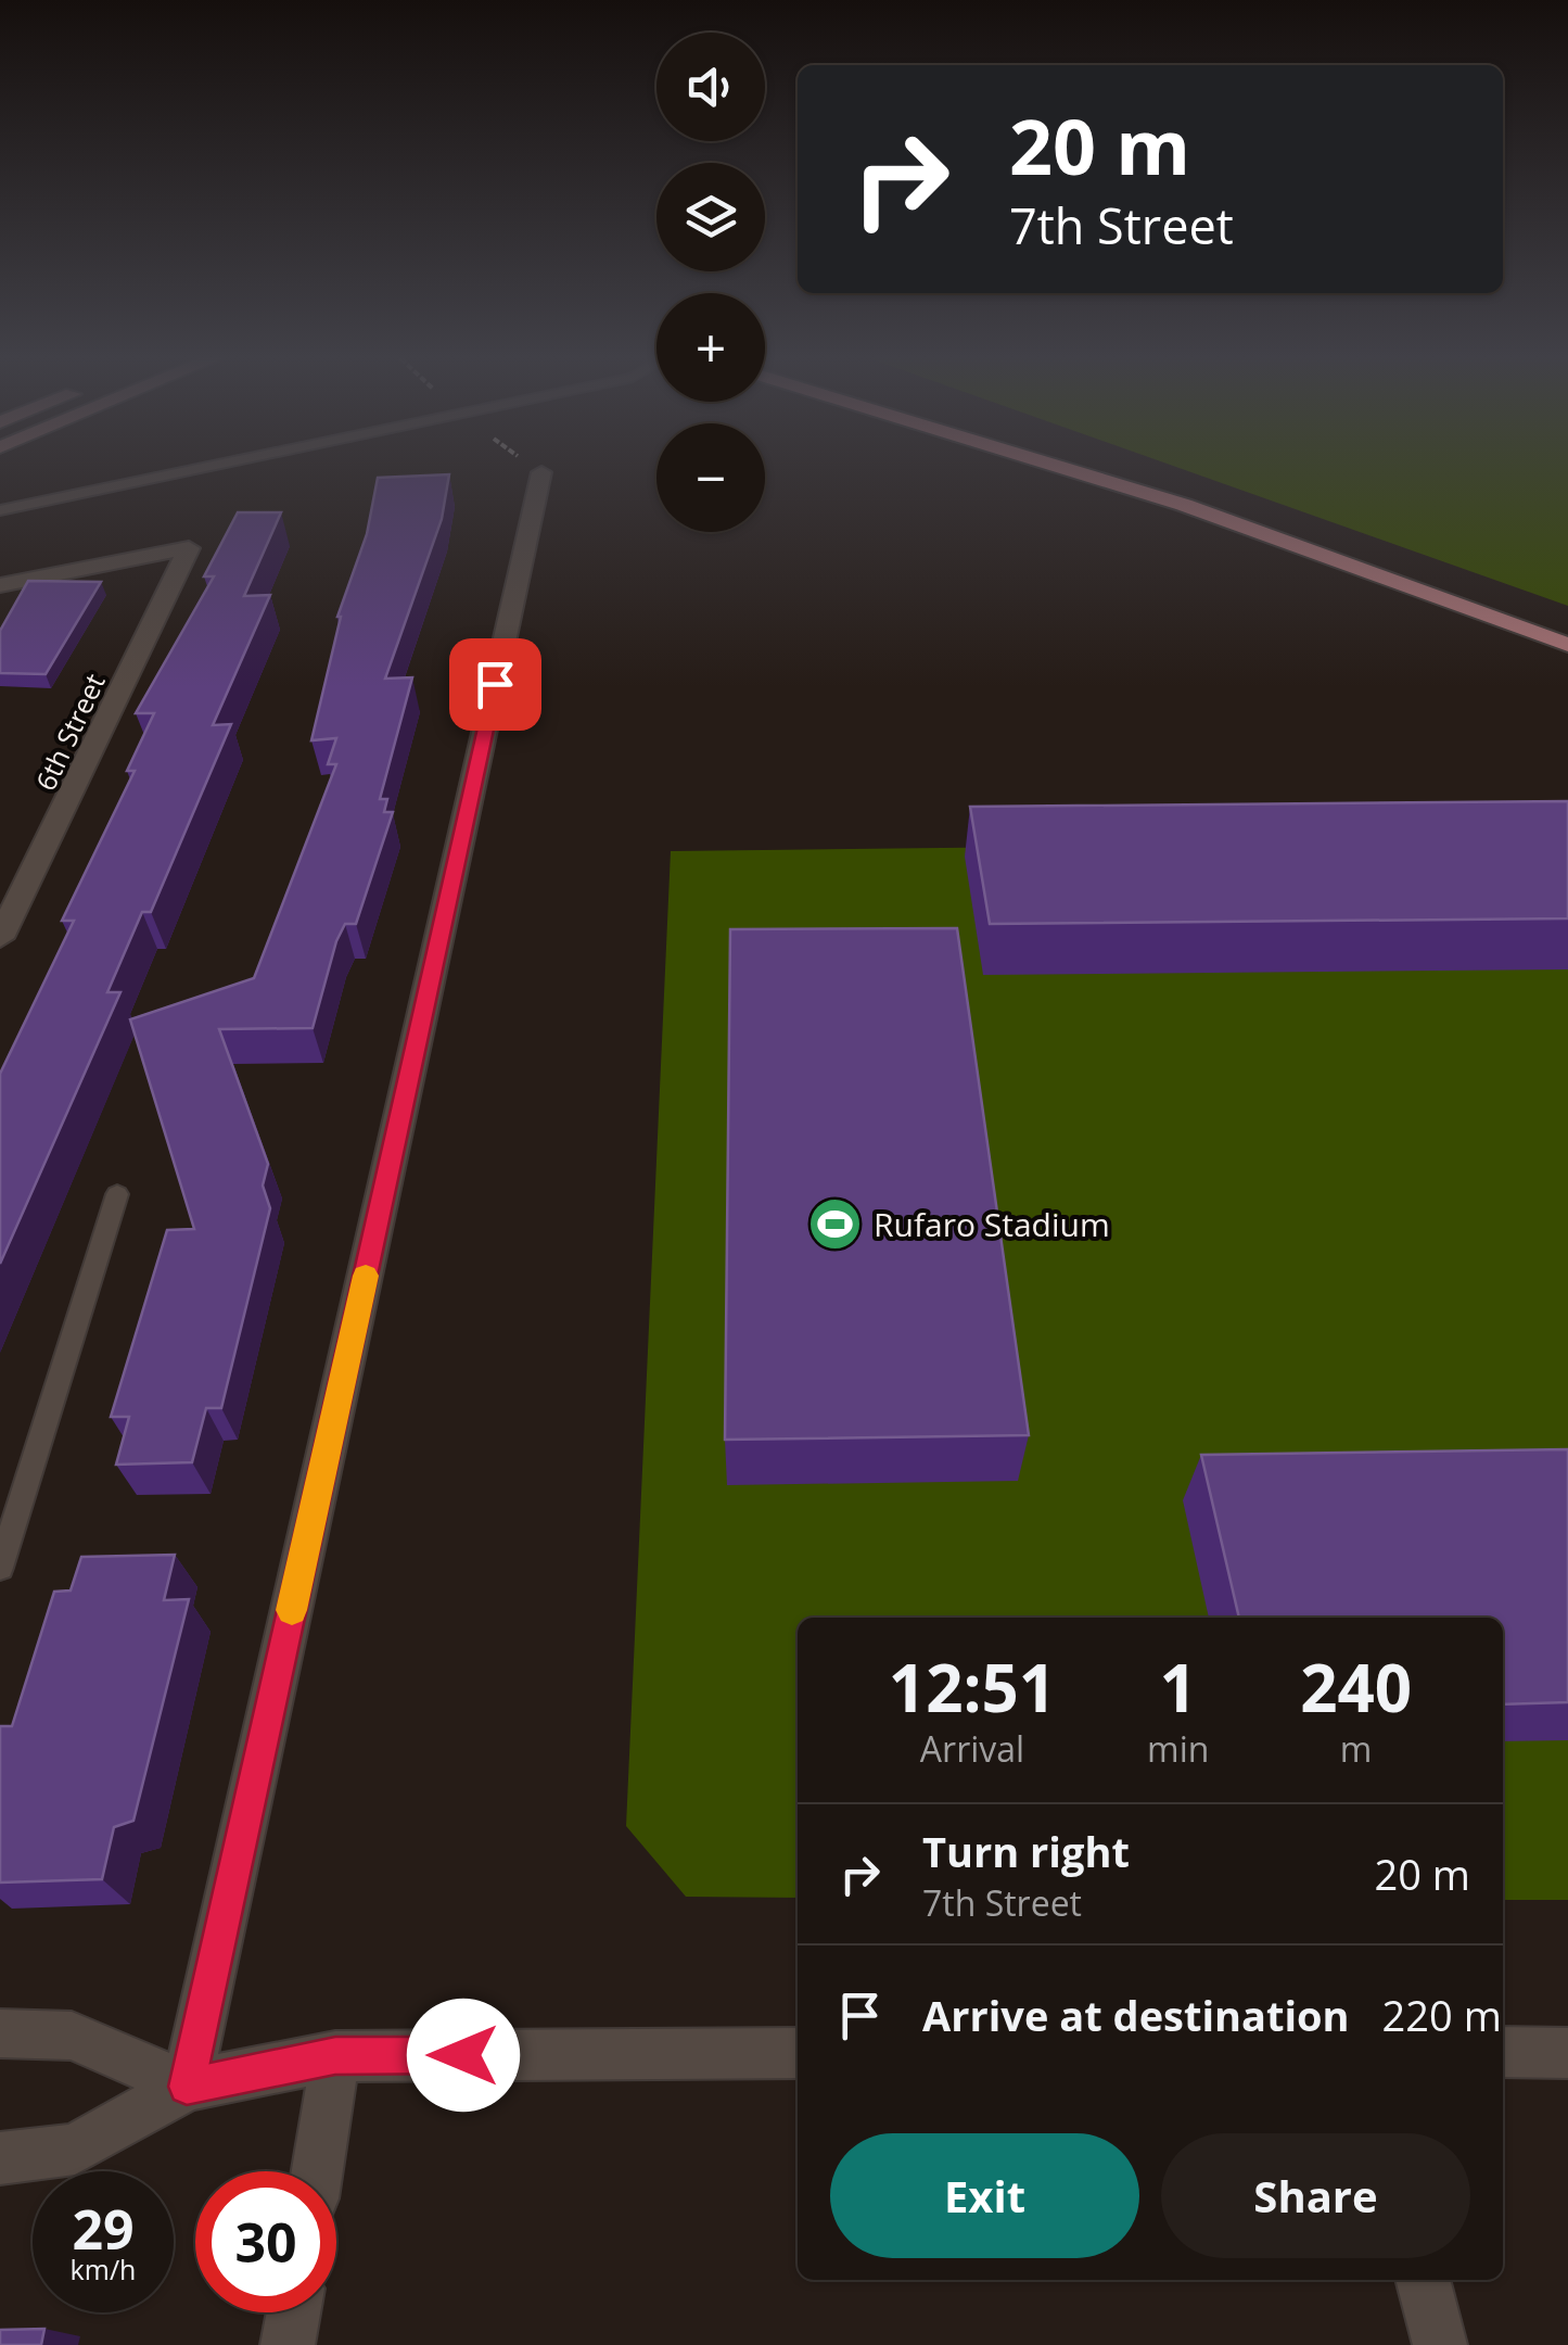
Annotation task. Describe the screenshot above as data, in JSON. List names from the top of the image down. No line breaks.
{"streets":{"street":["6th Street"]},"places":{"sports":["Rufaro Stadium"]},"page":{"map_buttons":["+","−"],"turn":["20 m","7th Street"],"eta":["12:51","Arrival","1","min","240","m"],"list":[{"name":"Turn right","note":"7th Street","value":"20 m"},{"name":"Arrive at destination","value":"220 m"}],"buttons":["Exit","Share"],"speed":"29 km/h","limit":"30"}}
